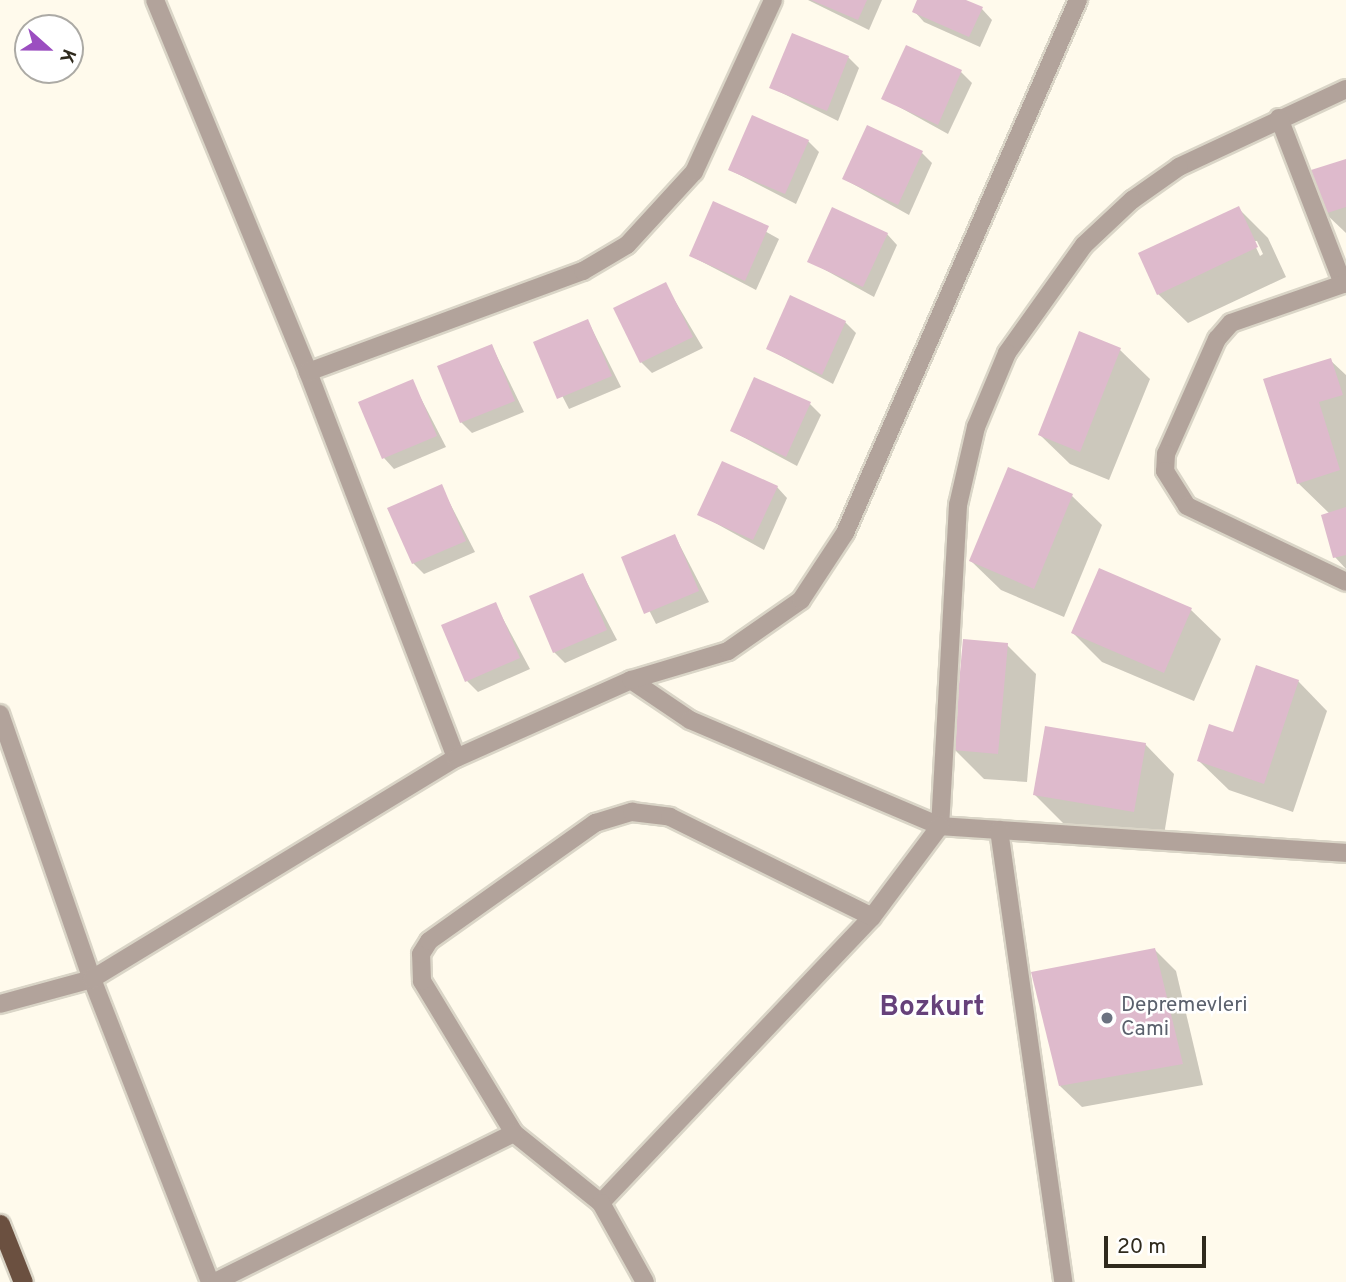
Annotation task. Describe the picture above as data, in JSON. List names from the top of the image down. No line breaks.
{"districts":["Bozkurt"],"places":["Depremevleri Cami"],"scale_bar":"20 m","north":"right"}
